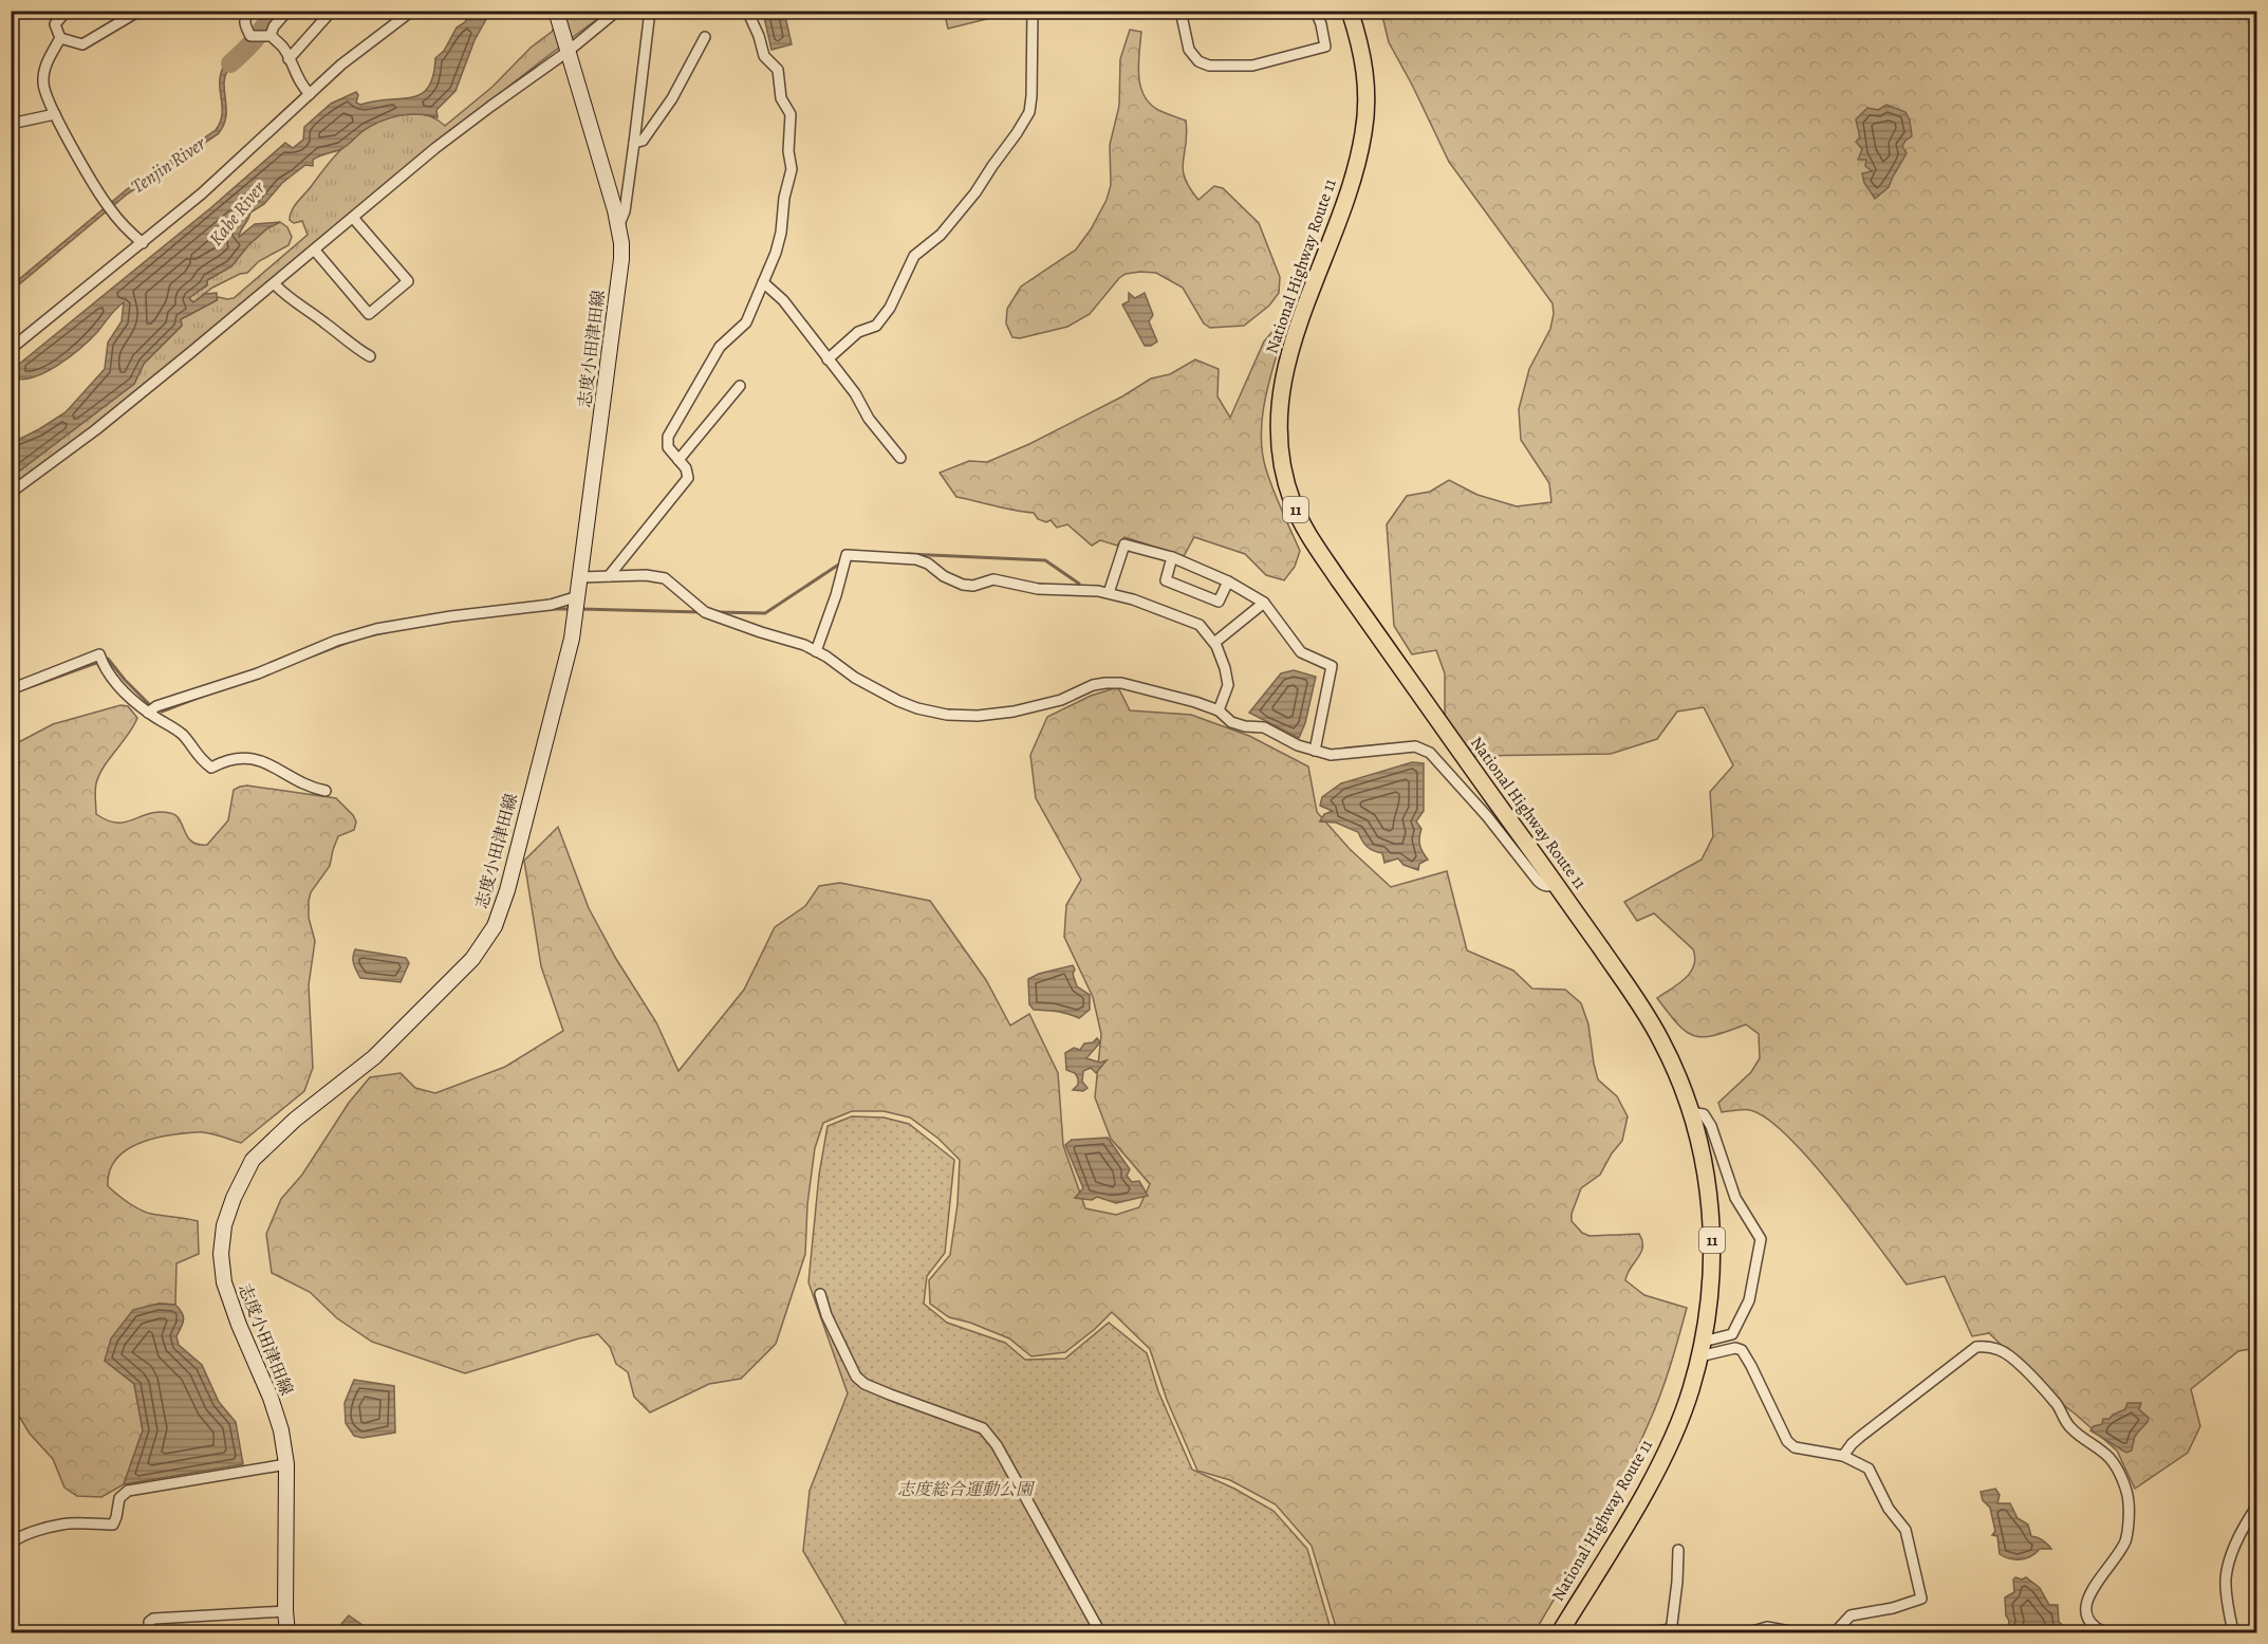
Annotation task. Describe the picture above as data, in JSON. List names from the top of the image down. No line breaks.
{"streets":{"highway":["National Highway Route 11","11"],"main road":["志度小田津田線"]},"water":["Tenjin River","Kabe River"],"parks":["志度総合運動公園"]}
